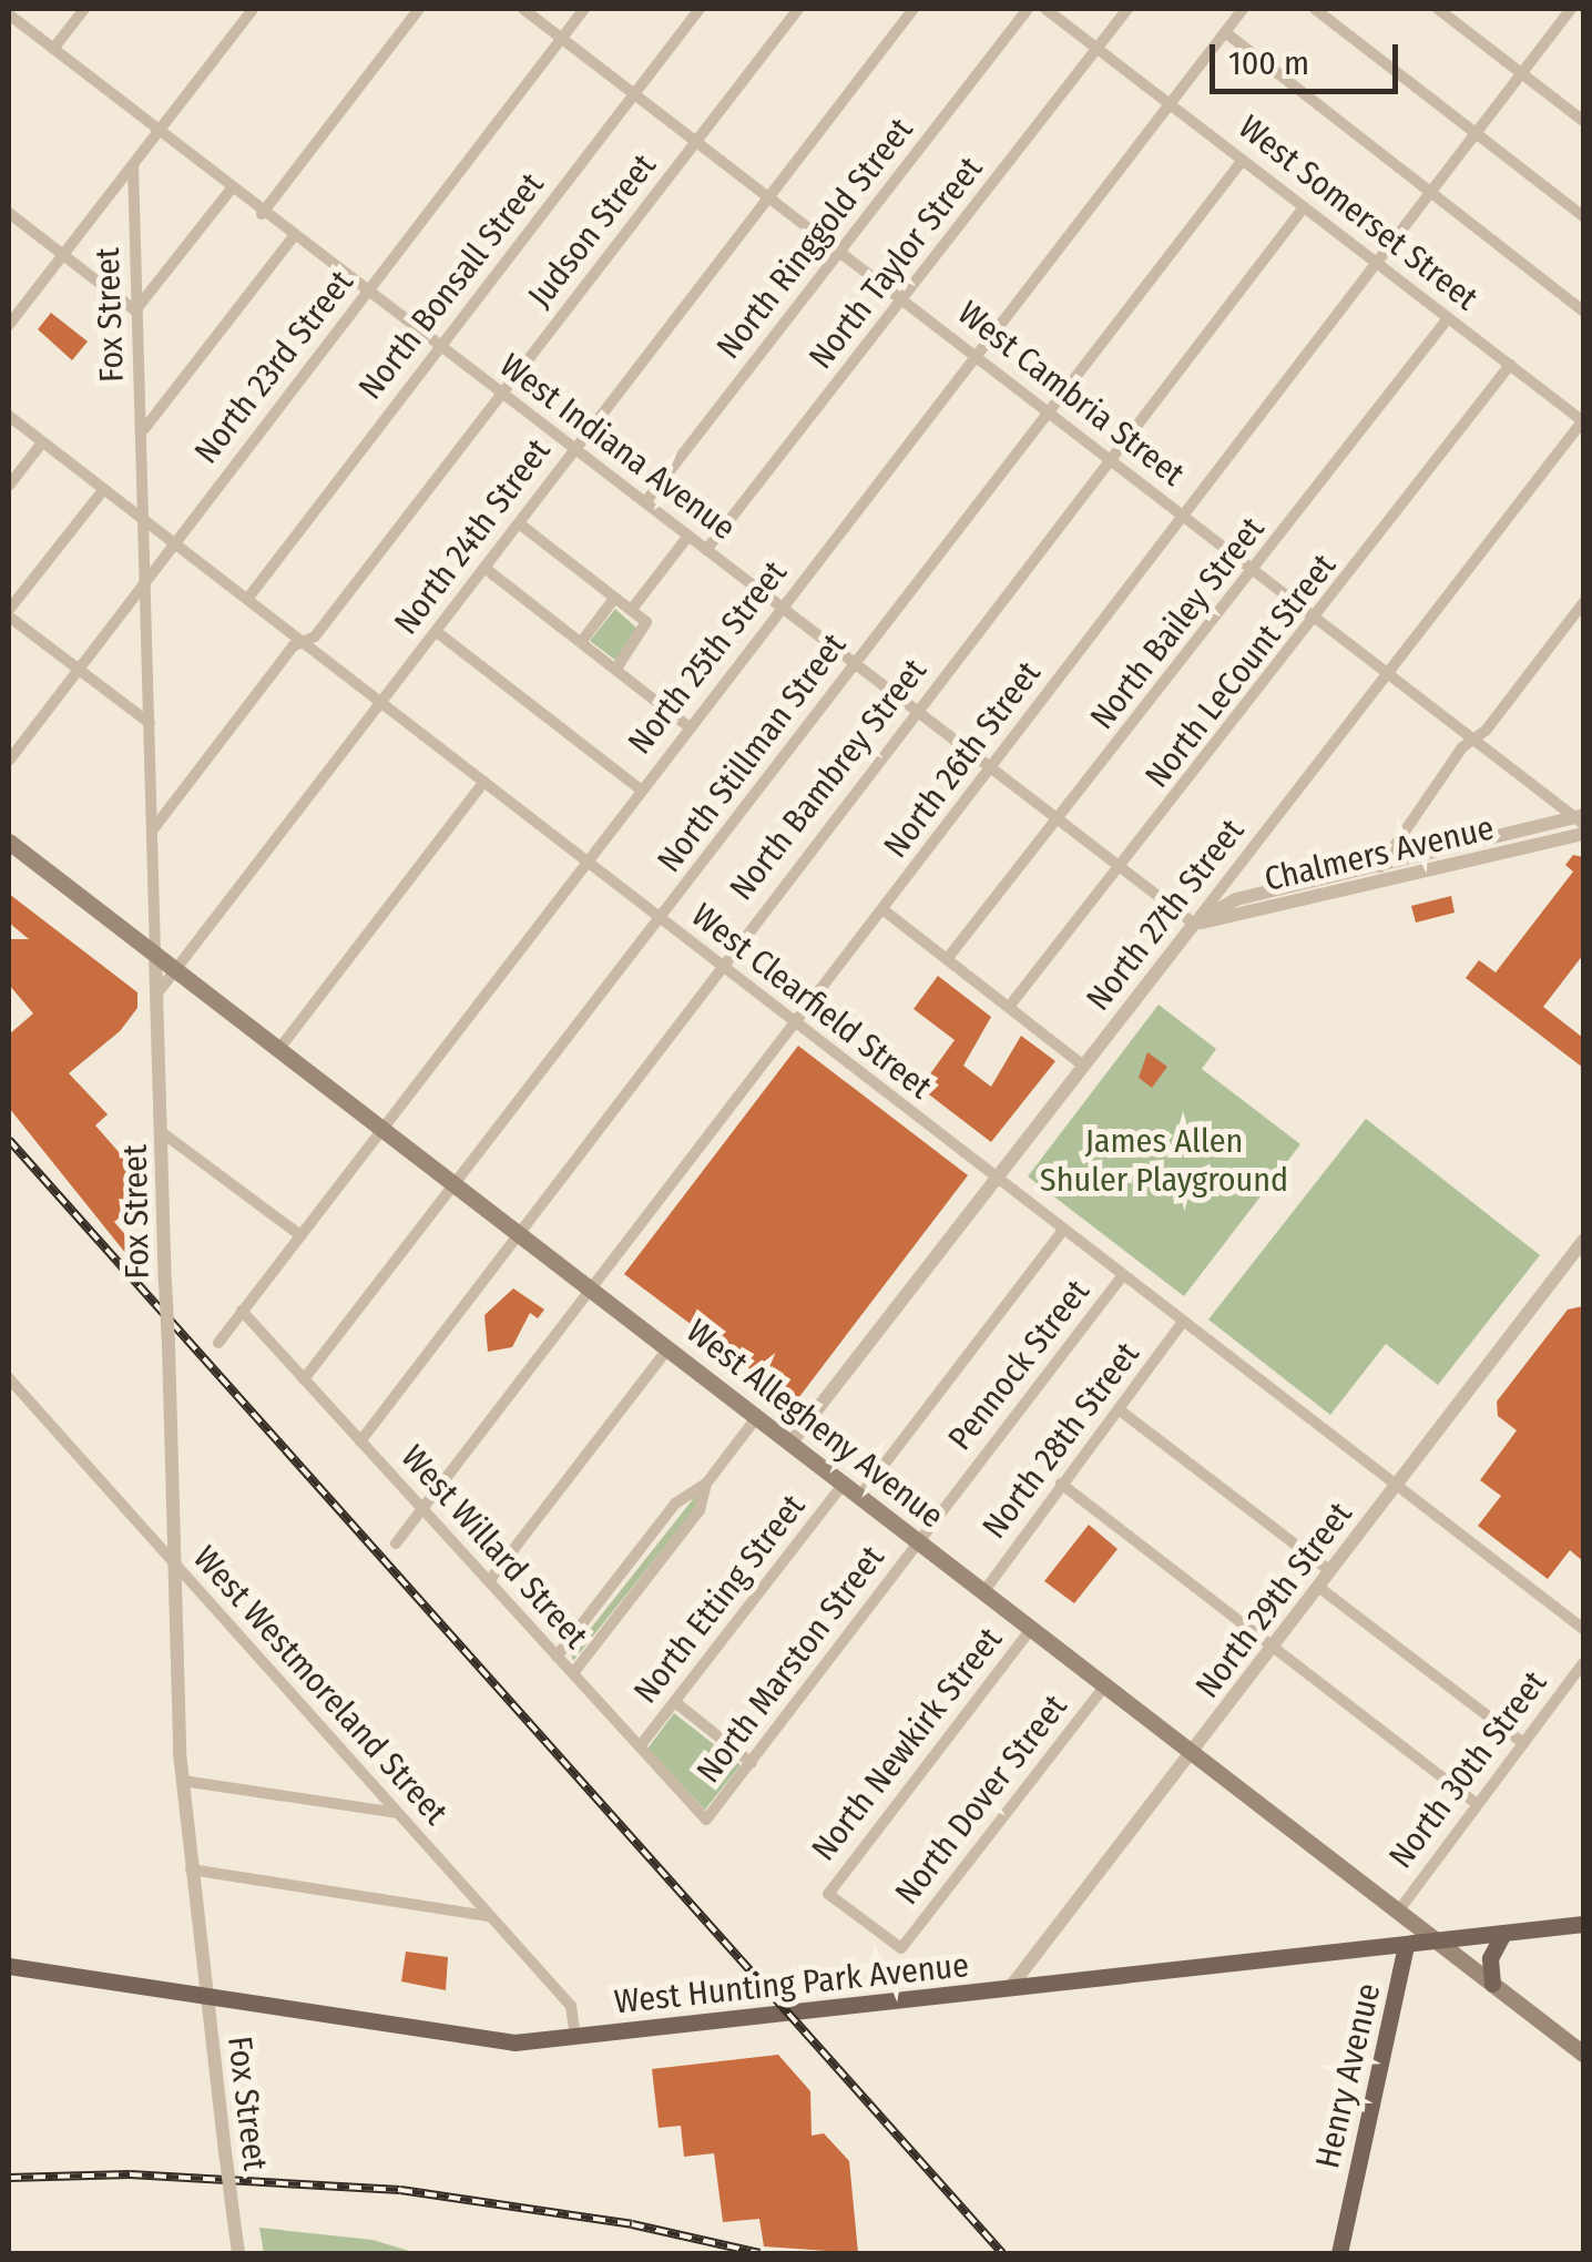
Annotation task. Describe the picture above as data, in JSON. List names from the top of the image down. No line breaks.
{"streets":{"main road":["West Allegheny Avenue","West Hunting Park Avenue","Henry Avenue"],"street":["West Somerset Street","Judson Street","North Ringgold Street","North Taylor Street","North Bonsall Street","Fox Street","North 23rd Street","West Cambria Street","West Indiana Avenue","North 24th Street","North Bailey Street","North 25th Street","North LeCount Street","North Stillman Street","North 26th Street","North Bambrey Street","Chalmers Avenue","North 27th Street","West Clearfield Street","Pennock Street","North 28th Street","West Willard Street","North Etting Street","North 29th Street","North Marston Street","West Westmoreland Street","North Newkirk Street","North 30th Street","North Dover Street"]},"crossings":[["West Somerset Street","North Taylor Street"],["West Somerset Street","North Bailey Street"],["West Somerset Street","North 25th Street"],["West Somerset Street","North LeCount Street"],["West Somerset Street","North Stillman Street"],["West Somerset Street","North 26th Street"],["West Somerset Street","North Bambrey Street"],["West Somerset Street","North 27th Street"],["Judson Street","Fox Street"],["Judson Street","West Cambria Street"],["Judson Street","West Indiana Avenue"],["Judson Street","West Clearfield Street"],["North Ringgold Street","West Cambria Street"],["North Ringgold Street","West Indiana Avenue"],["North Taylor Street","West Cambria Street"],["North Taylor Street","West Indiana Avenue"],["North Bonsall Street","West Cambria Street"],["North Bonsall Street","West Indiana Avenue"],["North Bonsall Street","West Clearfield Street"],["Fox Street","North 23rd Street"],["Fox Street","North 24th Street"],["Fox Street","West Clearfield Street"],["Fox Street","West Allegheny Avenue"],["Fox Street","West Westmoreland Street"],["Fox Street","West Hunting Park Avenue"],["North 23rd Street","West Cambria Street"],["North 23rd Street","West Indiana Avenue"],["North 23rd Street","West Clearfield Street"],["West Cambria Street","North 24th Street"],["West Cambria Street","North Bailey Street"],["West Cambria Street","North 25th Street"],["West Cambria Street","North LeCount Street"],["West Cambria Street","North Stillman Street"],["West Cambria Street","North 26th Street"],["West Cambria Street","North Bambrey Street"],["West Cambria Street","Chalmers Avenue"],["West Cambria Street","North 27th Street"],["West Indiana Avenue","North 24th Street"],["West Indiana Avenue","North Bailey Street"],["West Indiana Avenue","North 25th Street"],["West Indiana Avenue","North LeCount Street"],["West Indiana Avenue","North Stillman Street"],["West Indiana Avenue","North 26th Street"],["West Indiana Avenue","North Bambrey Street"],["West Indiana Avenue","Chalmers Avenue"],["West Indiana Avenue","North 27th Street"],["North 24th Street","West Clearfield Street"],["North 24th Street","West Allegheny Avenue"],["North 25th Street","West Clearfield Street"],["North 25th Street","West Allegheny Avenue"],["North 25th Street","West Willard Street"],["North Stillman Street","West Clearfield Street"],["North Stillman Street","West Allegheny Avenue"],["North Stillman Street","West Willard Street"],["North 26th Street","West Clearfield Street"],["North 26th Street","West Allegheny Avenue"],["North 26th Street","West Willard Street"],["North Bambrey Street","West Clearfield Street"],["North Bambrey Street","West Allegheny Avenue"],["North Bambrey Street","West Willard Street"],["Chalmers Avenue","North 27th Street"],["North 27th Street","West Clearfield Street"],["North 27th Street","West Allegheny Avenue"],["West Clearfield Street","Pennock Street"],["West Clearfield Street","North 28th Street"],["West Clearfield Street","North 29th Street"],["West Clearfield Street","North Marston Street"],["Pennock Street","West Allegheny Avenue"],["Pennock Street","North Marston Street"],["West Allegheny Avenue","North 28th Street"],["West Allegheny Avenue","North Etting Street"],["West Allegheny Avenue","North 29th Street"],["West Allegheny Avenue","North Marston Street"],["West Allegheny Avenue","North Newkirk Street"],["West Allegheny Avenue","North 30th Street"],["West Allegheny Avenue","North Dover Street"],["West Allegheny Avenue","West Hunting Park Avenue"],["West Allegheny Avenue","Henry Avenue"],["West Willard Street","North Etting Street"],["West Willard Street","North Marston Street"],["North 29th Street","West Hunting Park Avenue"],["West Westmoreland Street","West Hunting Park Avenue"],["North Newkirk Street","North Dover Street"],["North 30th Street","Henry Avenue"],["West Hunting Park Avenue","Henry Avenue"]],"parks":["James Allen Shuler Playground"],"scale_bar":"100 m"}
